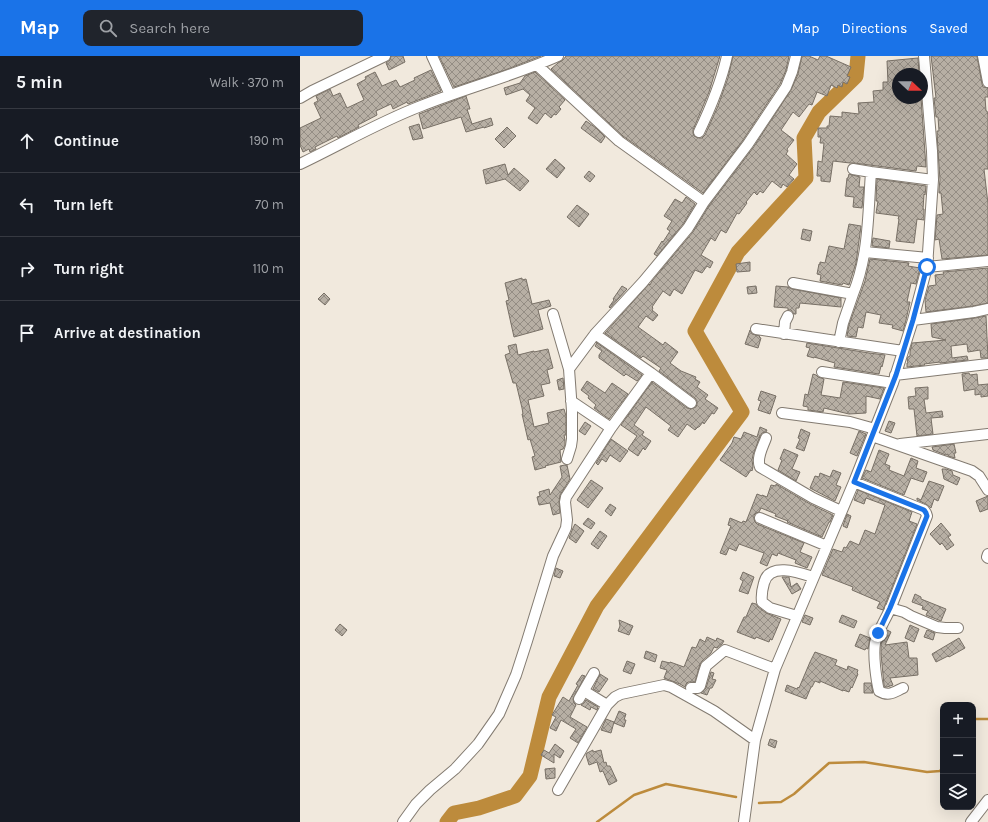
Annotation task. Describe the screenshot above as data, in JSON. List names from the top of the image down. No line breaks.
{"north":"right","page":{"header":"Map","search":"Search here","nav":["Map","Directions","Saved"],"heading":["5 min","Walk · 370 m"],"list":[["Continue","190 m"],["Turn left","70 m"],["Turn right","110 m"],"Arrive at destination"],"map_buttons":["+","−"]}}
